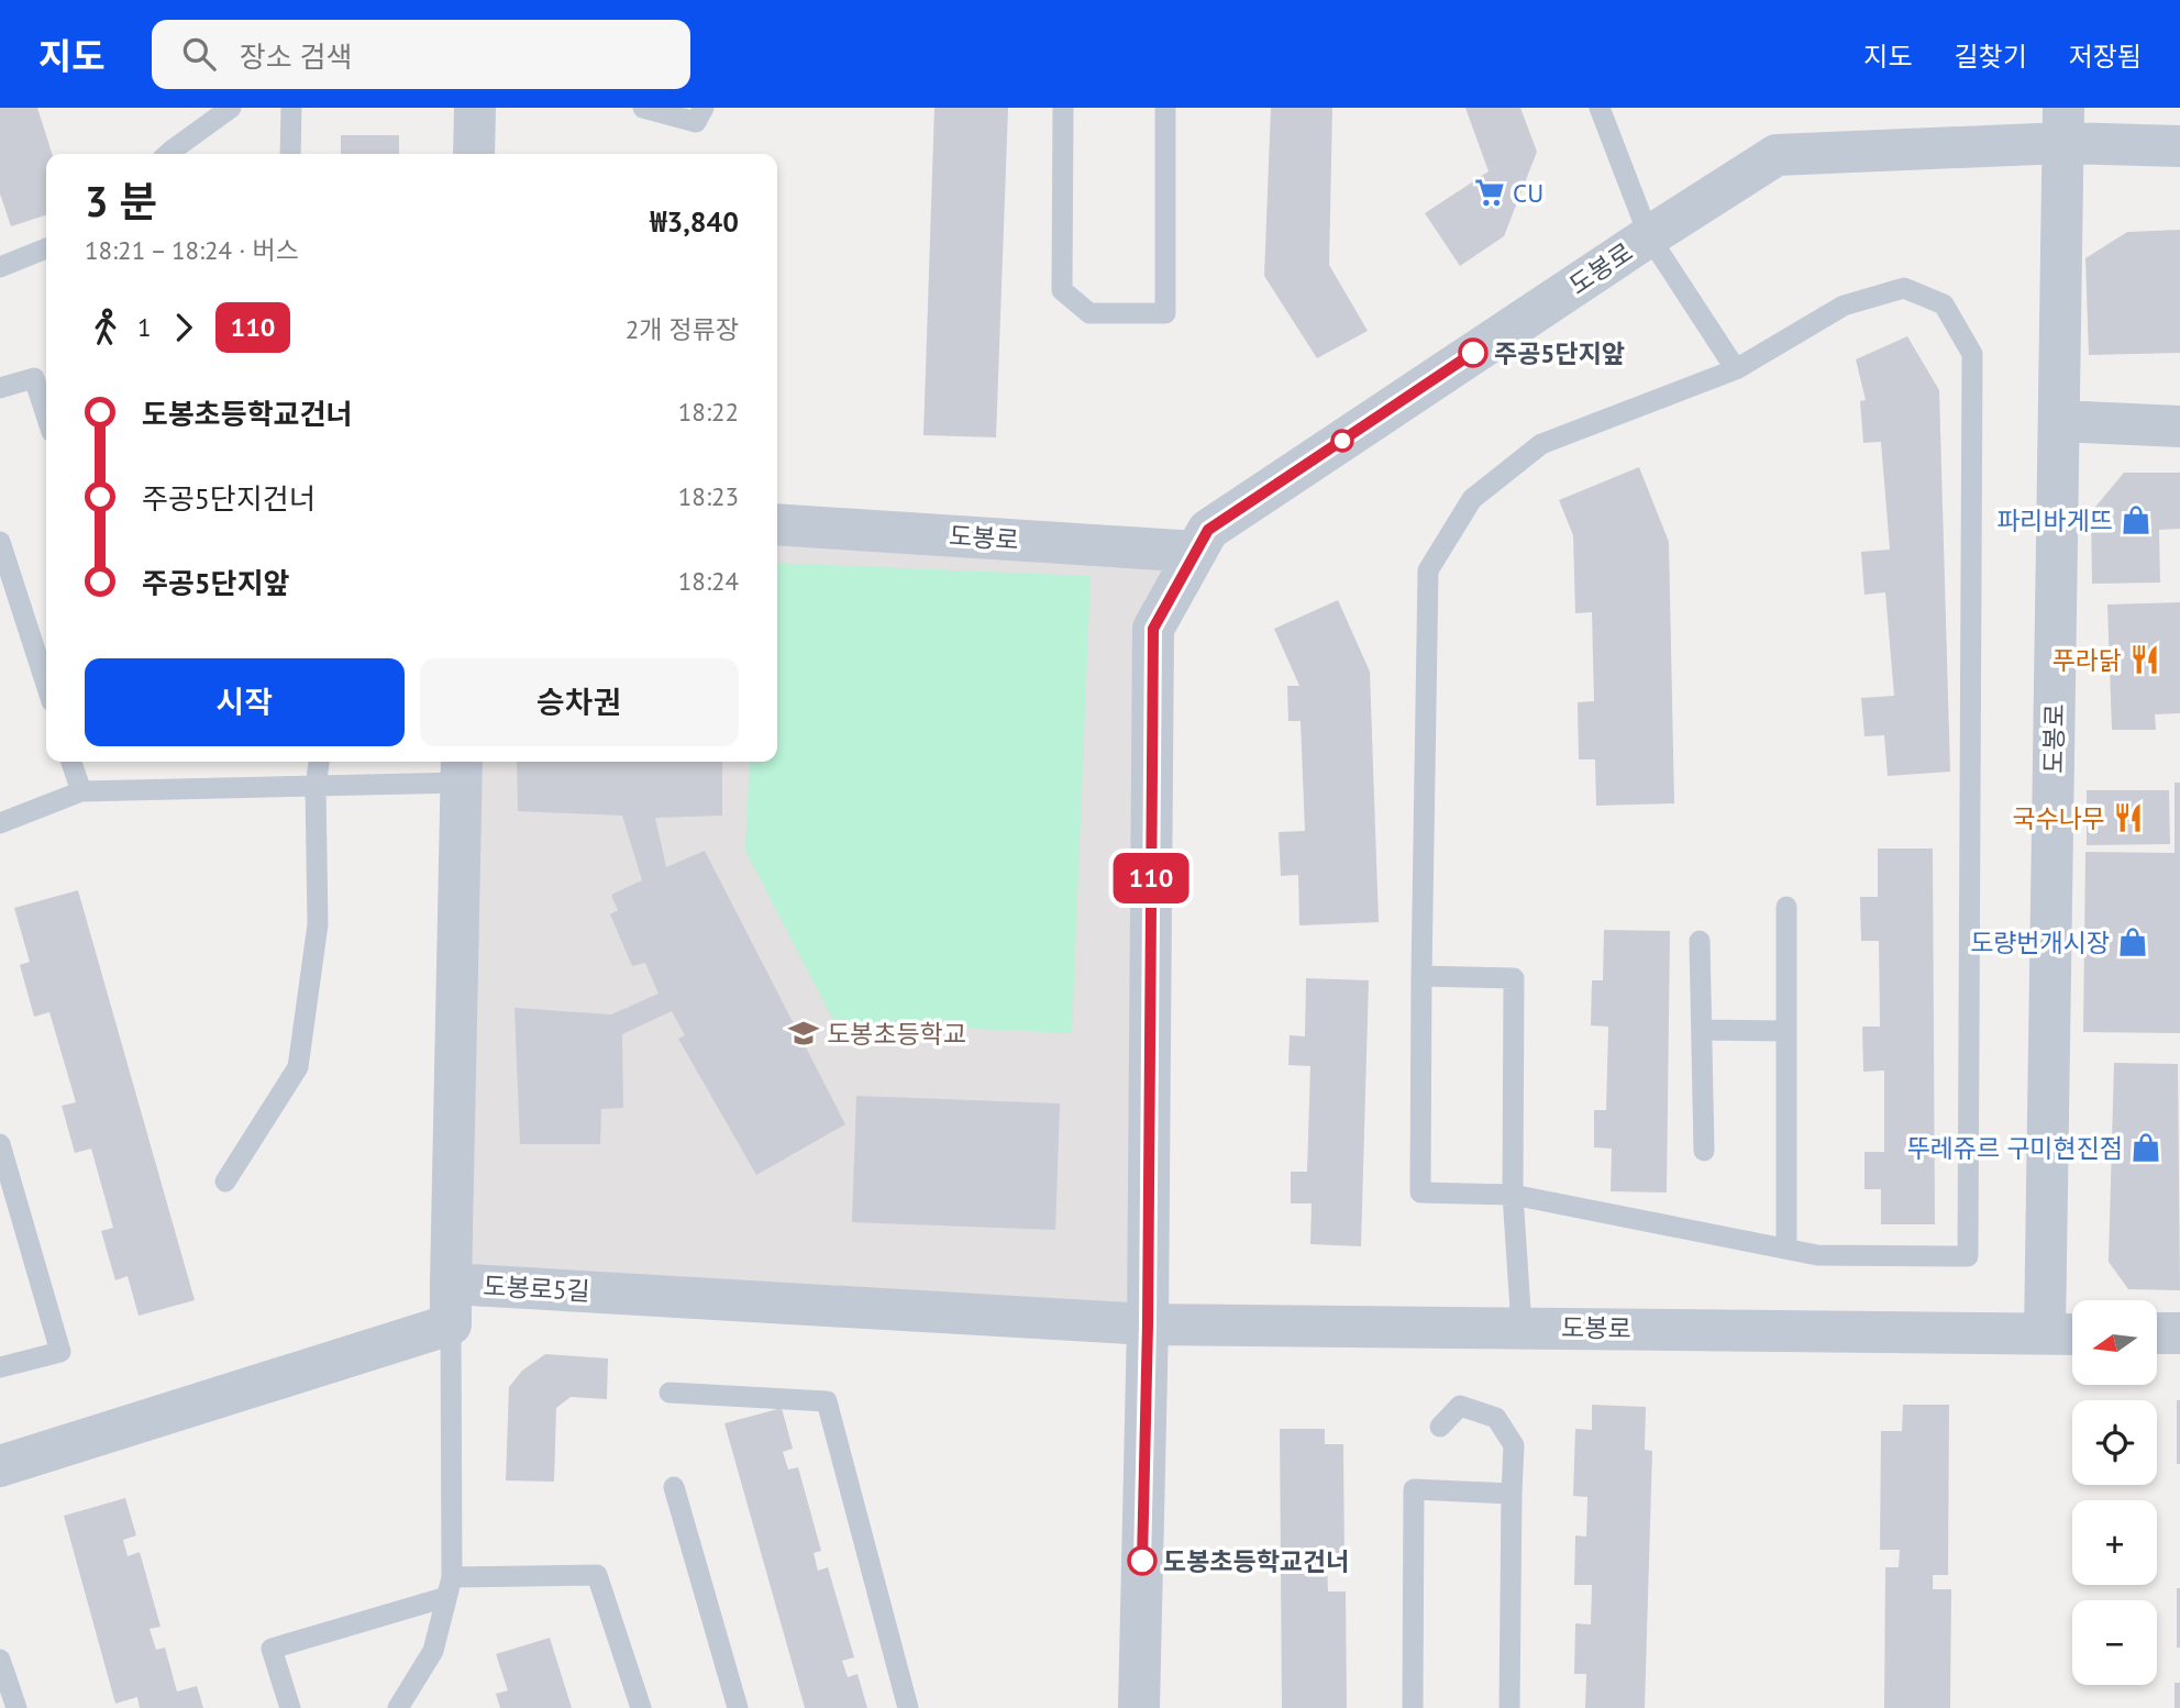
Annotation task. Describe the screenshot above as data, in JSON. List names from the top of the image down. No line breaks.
{"streets":{"street":["도봉로","도봉로5길"]},"crossings":[["도봉로","도봉로5길"]],"places":{"supermarket":["CU"],"other":["주공5단지앞","도봉초등학교건너"],"shop":["파리바게뜨","도량번개시장","뚜레쥬르 구미현진점"],"restaurant":["푸라닭","국수나무"],"school or university":["도봉초등학교"]},"lines":["bus line 110"],"north":"left","page":{"header":"지도","search":"장소 검색","nav":["지도","길찾기","저장됨"],"on_map":"110","heading":["3 분","18:21 – 18:24 · 버스","₩3,840"],"legs":["1","110","2개 정류장"],"list":[{"name":"도봉초등학교건너","value":"18:22"},{"name":"주공5단지건너","value":"18:23"},{"name":"주공5단지앞","value":"18:24"}],"buttons":["시작","승차권"],"map_buttons":["+","−"]}}
